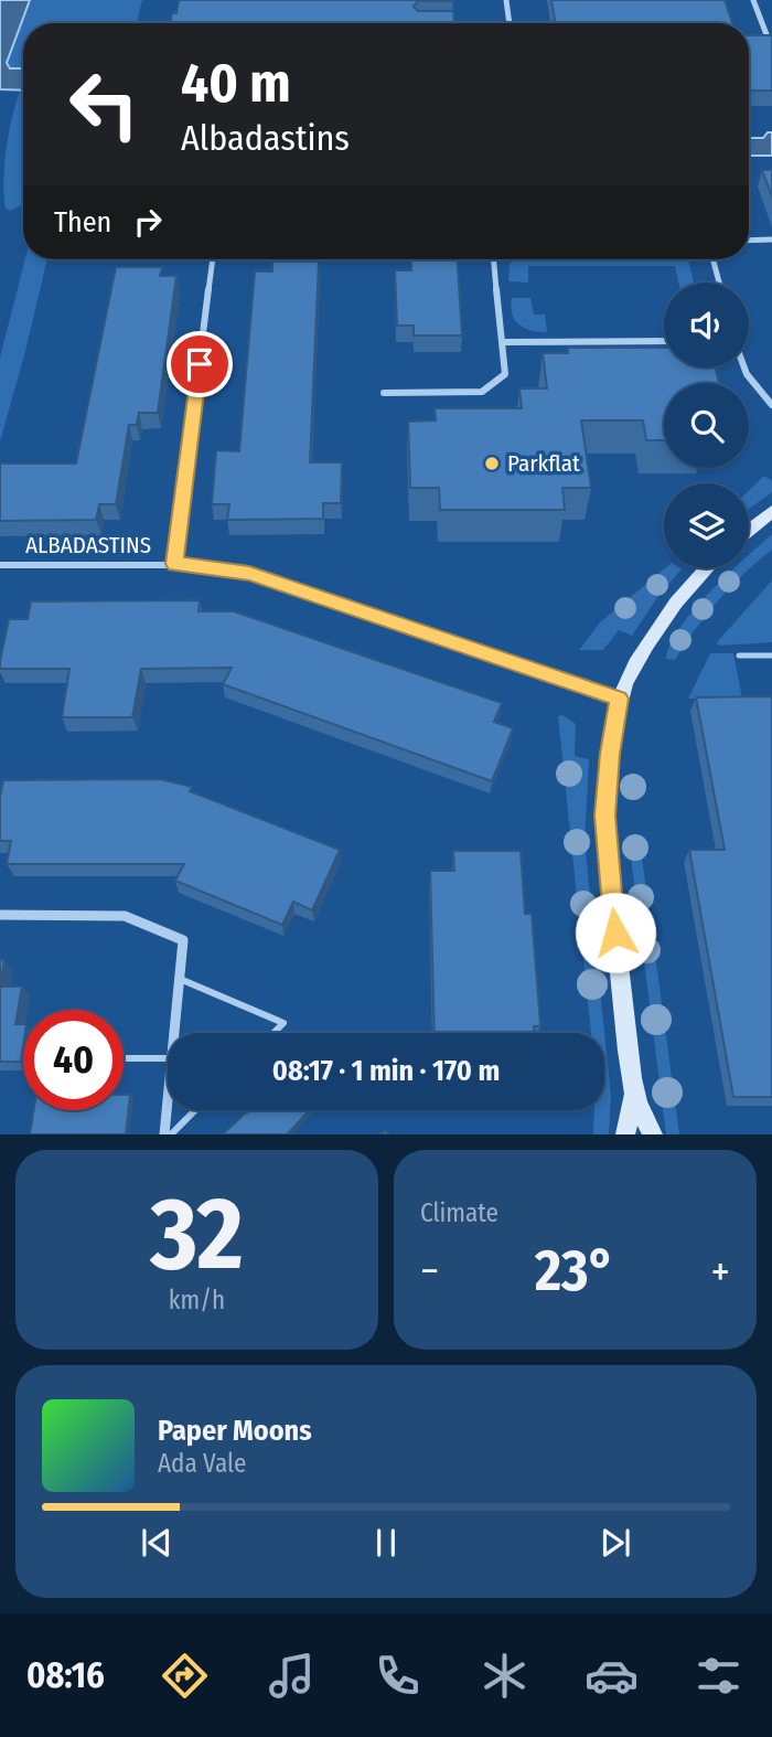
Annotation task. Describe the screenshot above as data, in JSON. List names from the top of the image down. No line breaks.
{"streets":{"street":["ALBADASTINS"]},"places":["Parkflat"],"page":{"turn":["40 m","Albadastins"],"then":"Then","limit":"40","trip":"08:17 · 1 min · 170 m","tile":[["32","km/h"],"Climate"],"heat":["−","23°","+"],"song":["Paper Moons","Ada Vale"],"tabs":"08:16"}}
